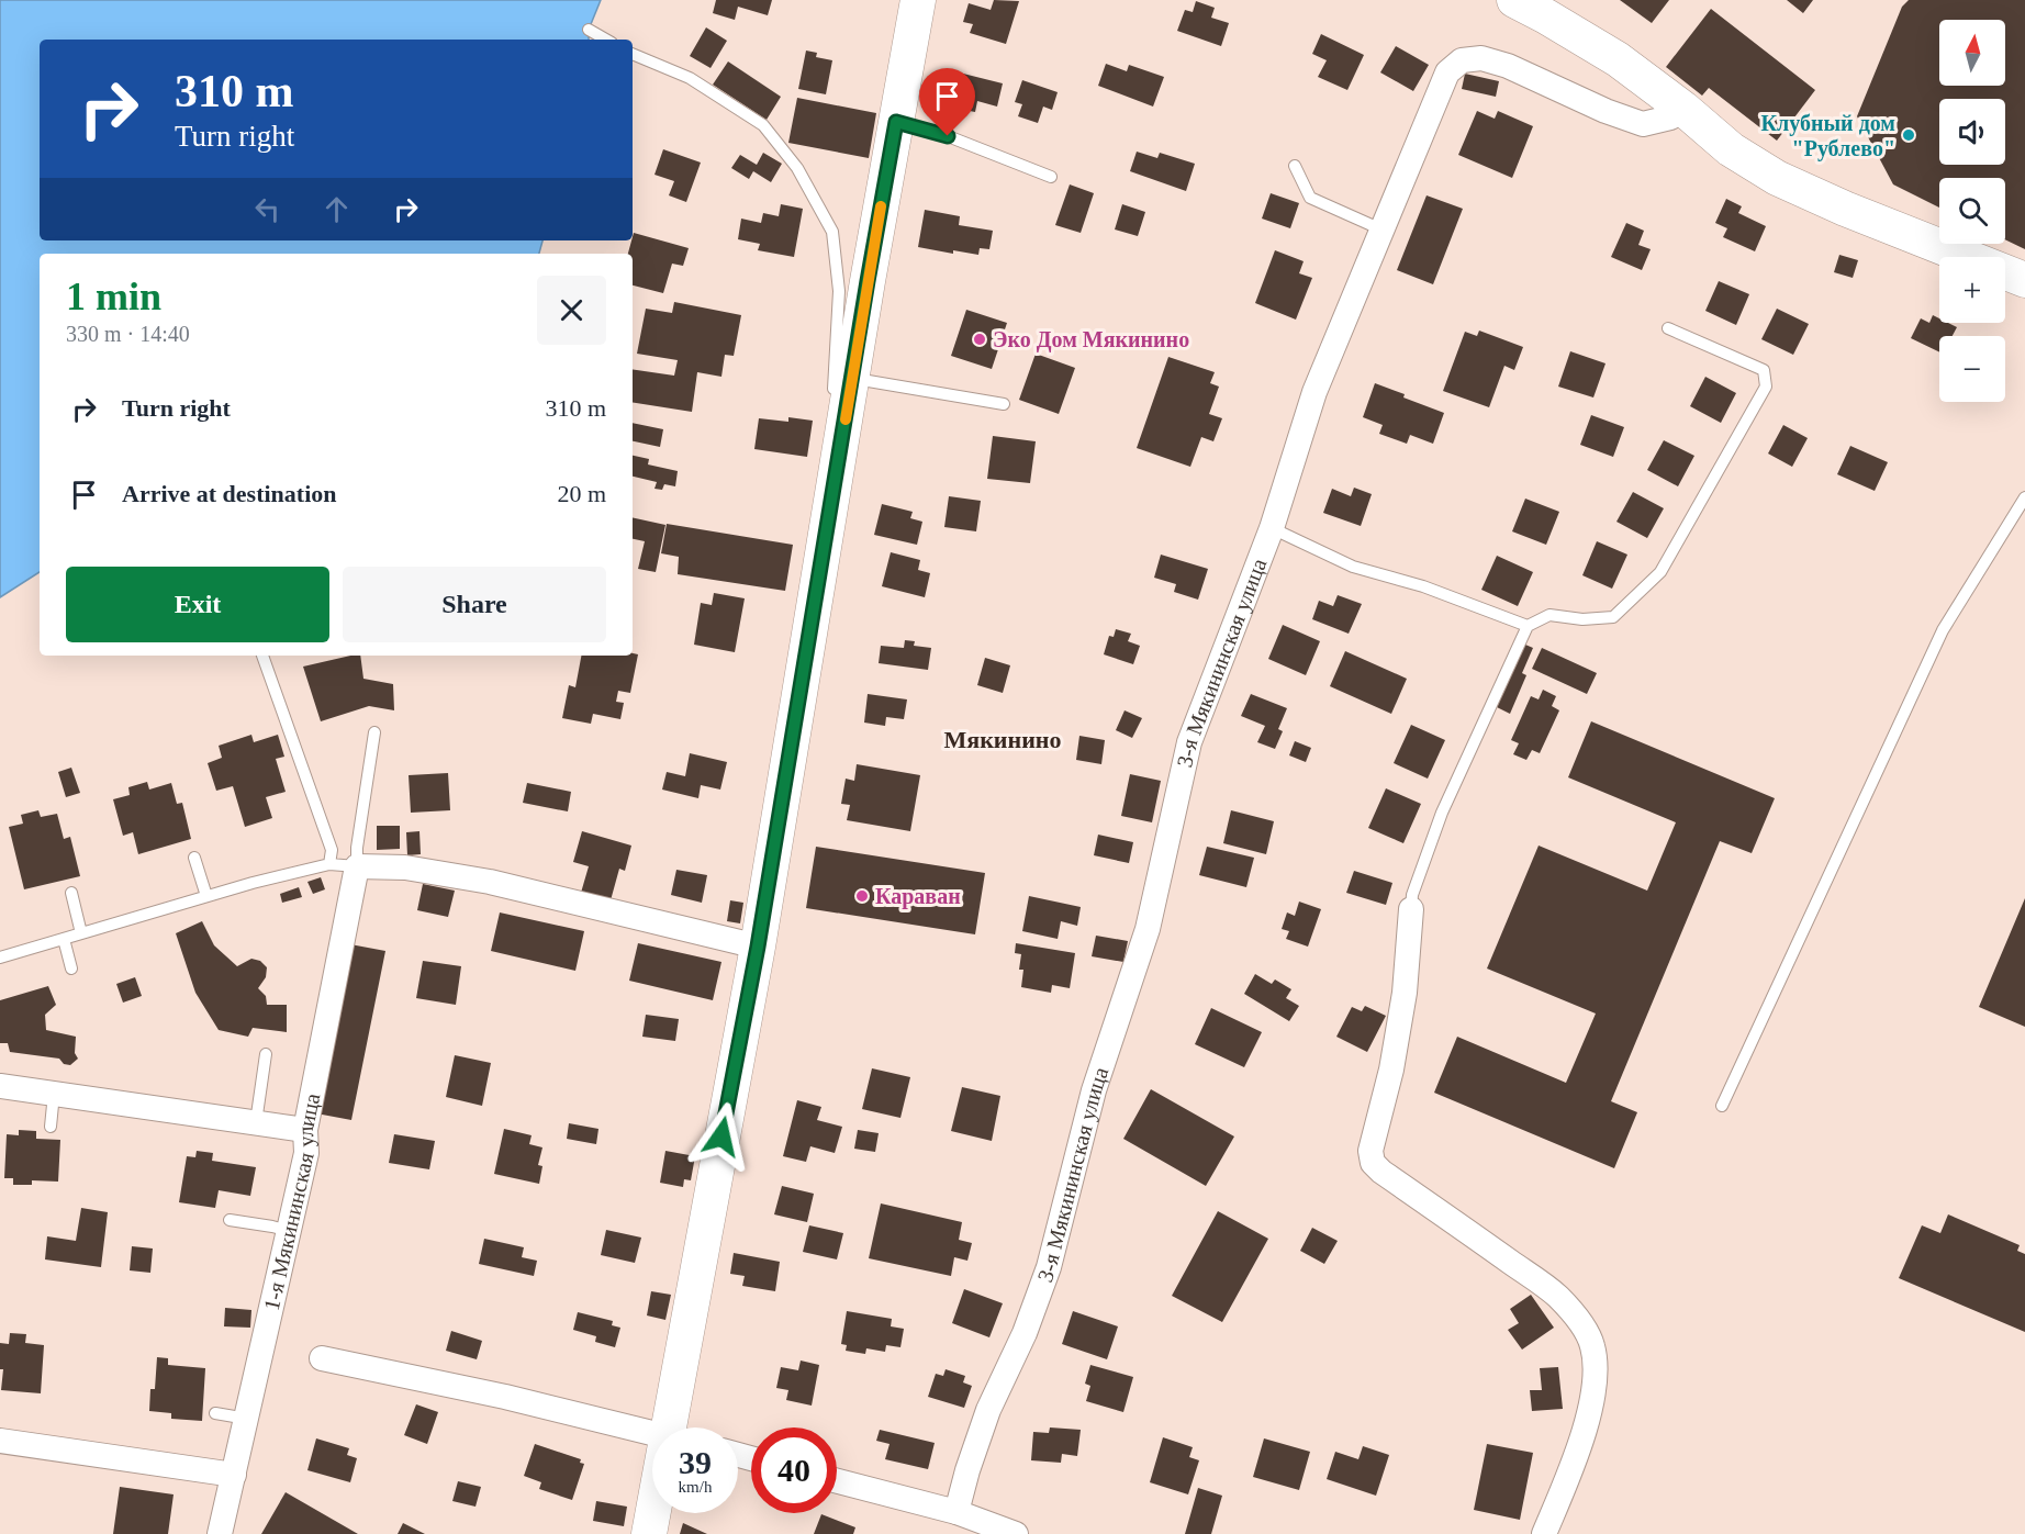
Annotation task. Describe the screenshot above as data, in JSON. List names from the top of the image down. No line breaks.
{"streets":{"street":["3-я Мякининская улица","1-я Мякининская улица"]},"districts":["Мякинино"],"places":["Клубный дом \"Рублево\"","Эко Дом Мякинино","Караван"],"north":"top","page":{"map_buttons":["+","−"],"turn":["310 m","Turn right"],"heading":["1 min","330 m · 14:40"],"list":[{"name":"Turn right","value":"310 m"},{"name":"Arrive at destination","value":"20 m"}],"buttons":["Exit","Share"],"speed":"39 km/h","limit":"40"}}
